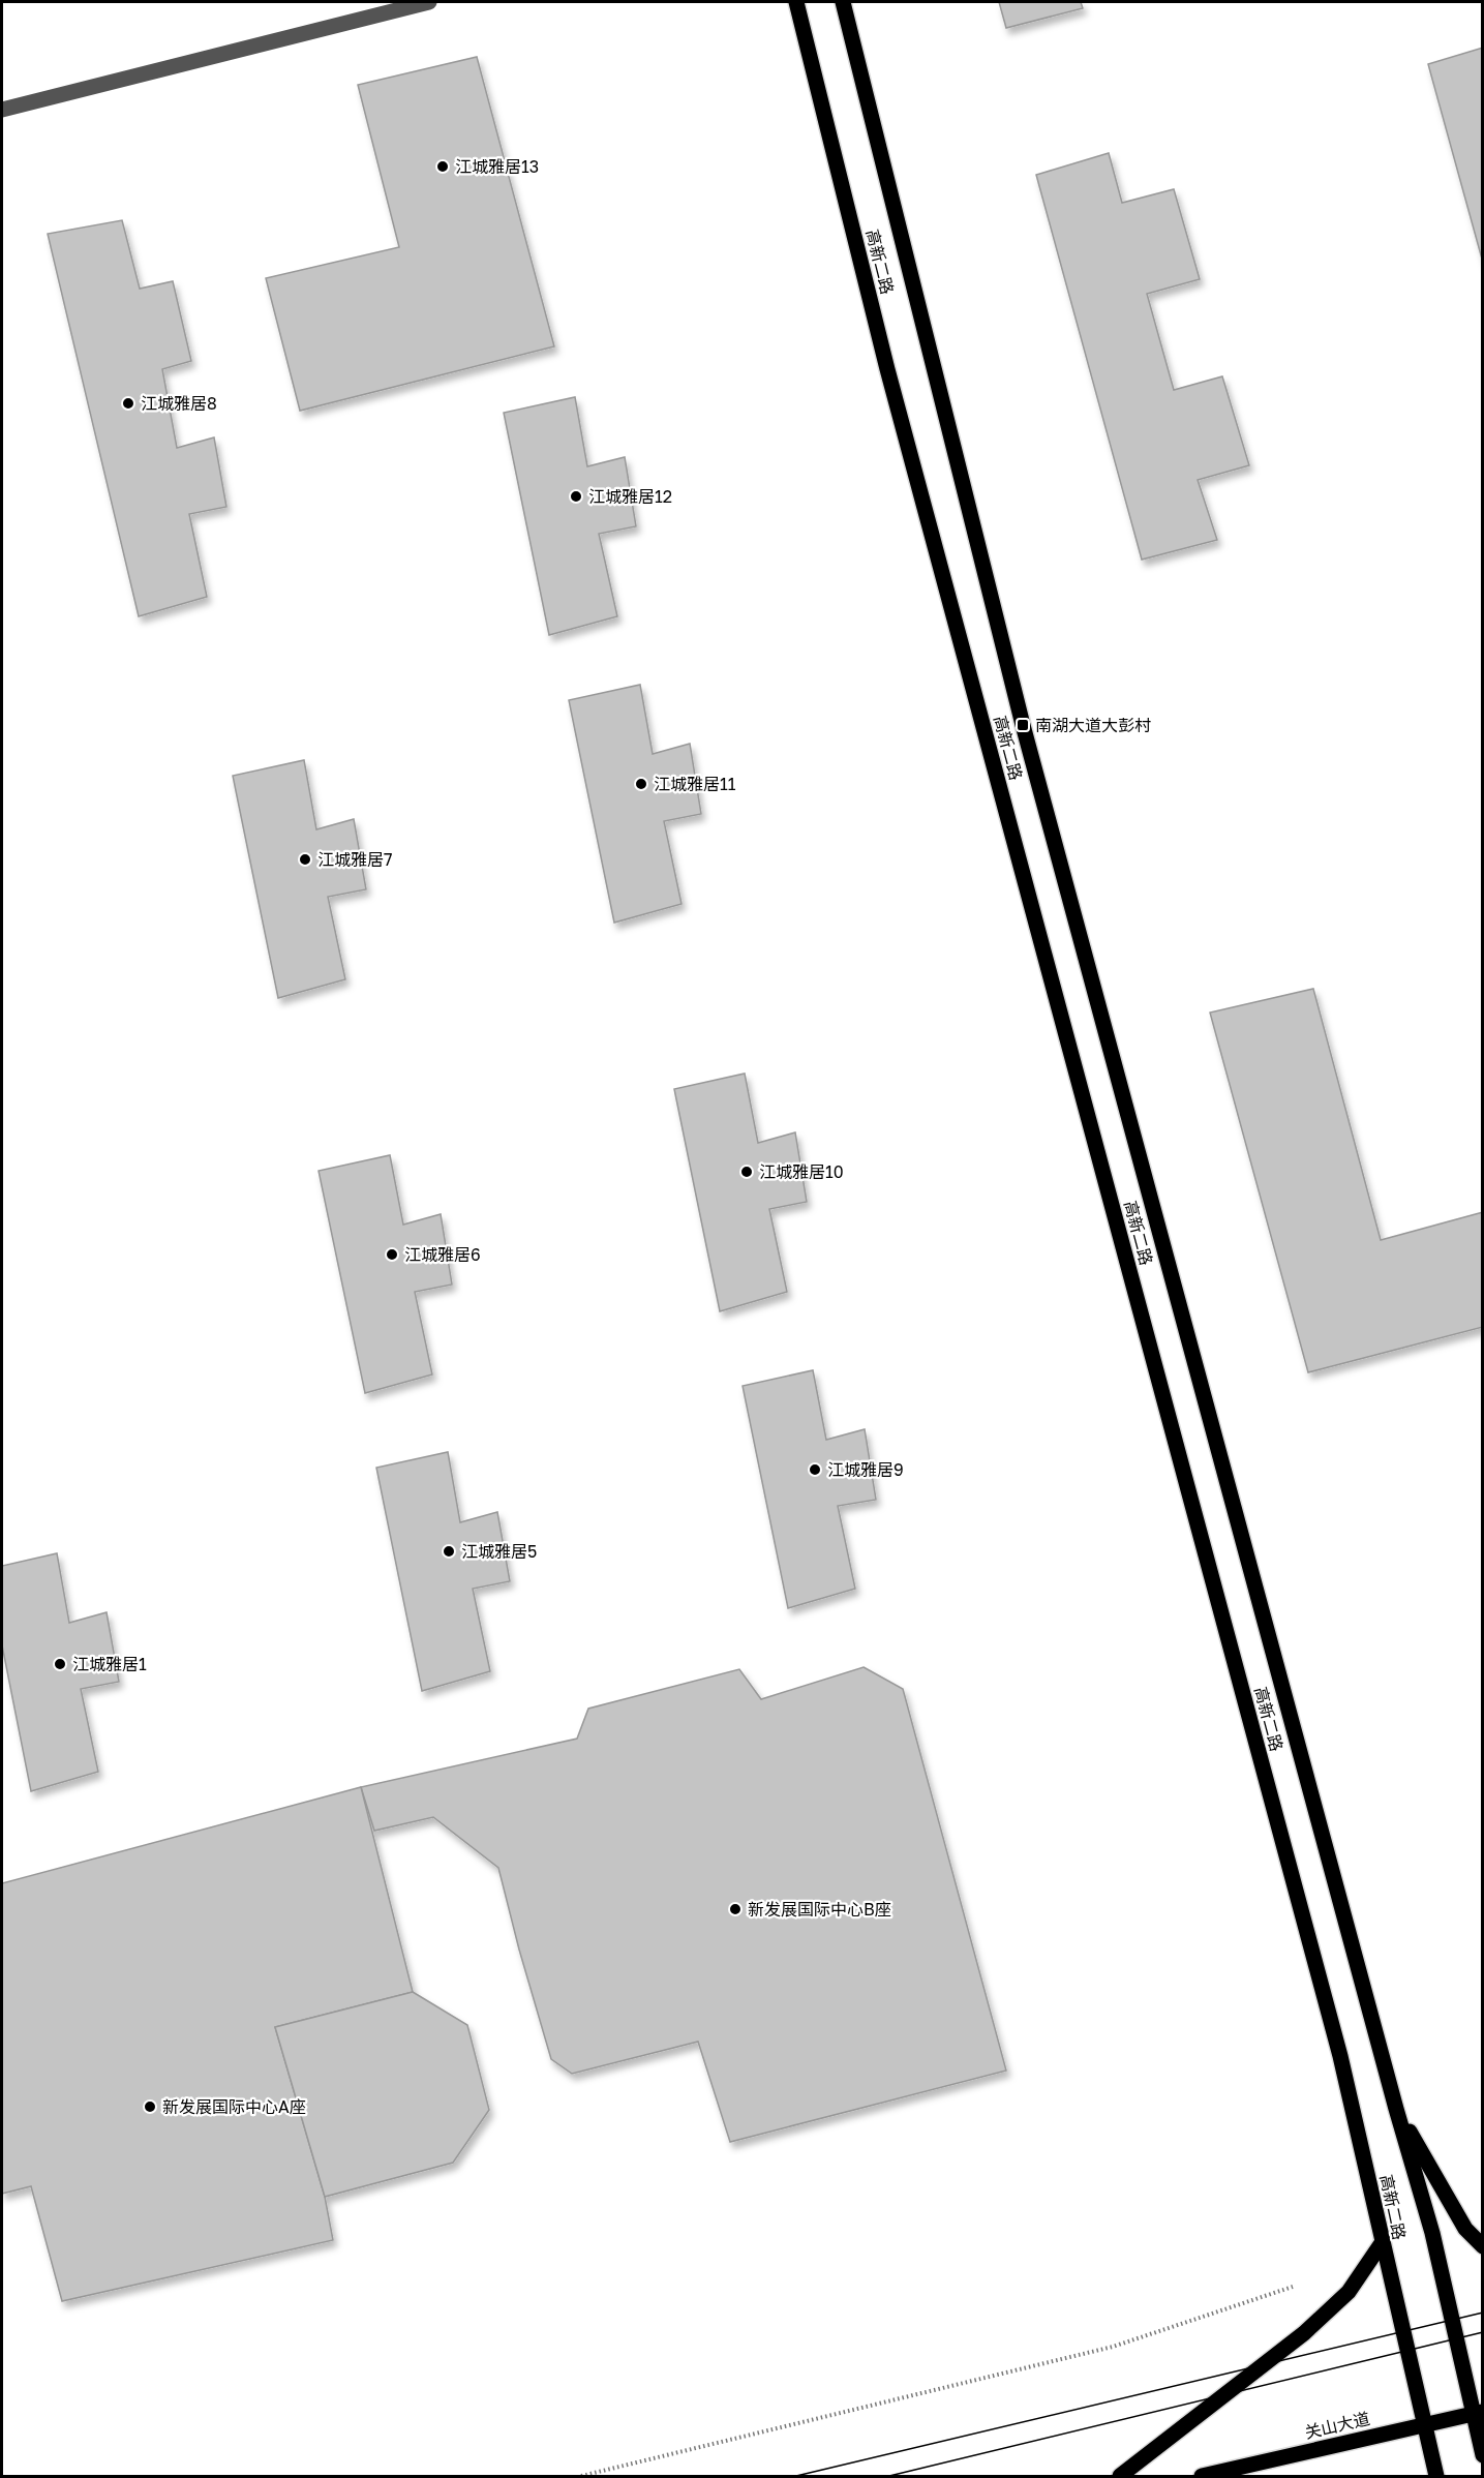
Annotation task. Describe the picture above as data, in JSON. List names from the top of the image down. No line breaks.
{"streets":{"main road":["高新二路","关山大道"]},"crossings":[["高新二路","关山大道"]],"places":{"other":["江城雅居13","江城雅居8","江城雅居12","江城雅居11","江城雅居7","江城雅居10","江城雅居6","江城雅居9","江城雅居5","江城雅居1","新发展国际中心B座","新发展国际中心A座"],"transit":["南湖大道大彭村"]}}
